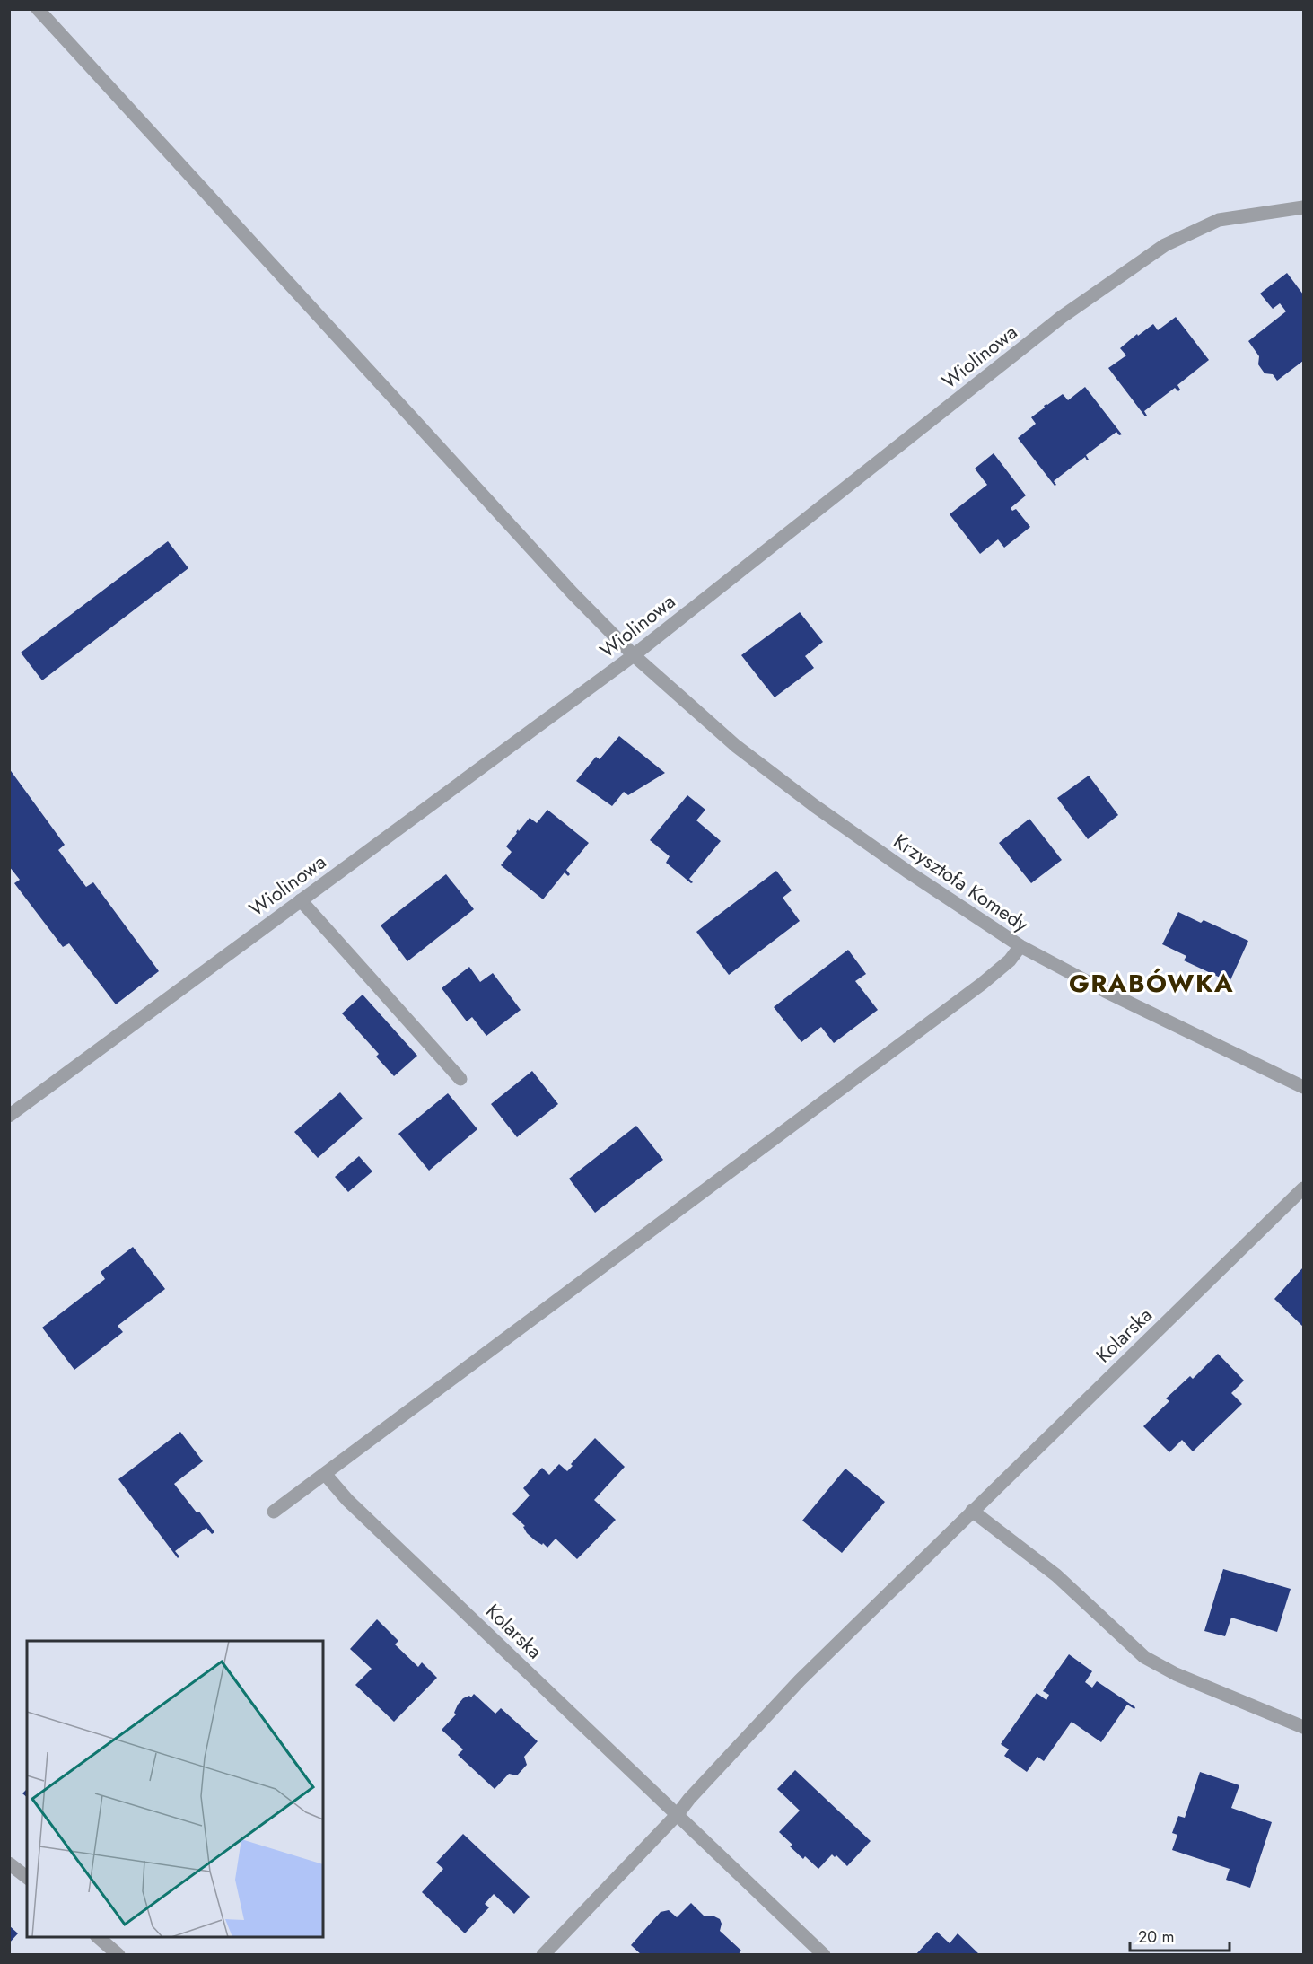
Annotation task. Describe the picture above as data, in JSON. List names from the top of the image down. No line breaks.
{"streets":{"street":["Wiolinowa","Krzysztofa Komedy","Kolarska"]},"crossings":[["Wiolinowa","Krzysztofa Komedy"]],"districts":["GRABÓWKA"],"scale_bar":"20 m"}
